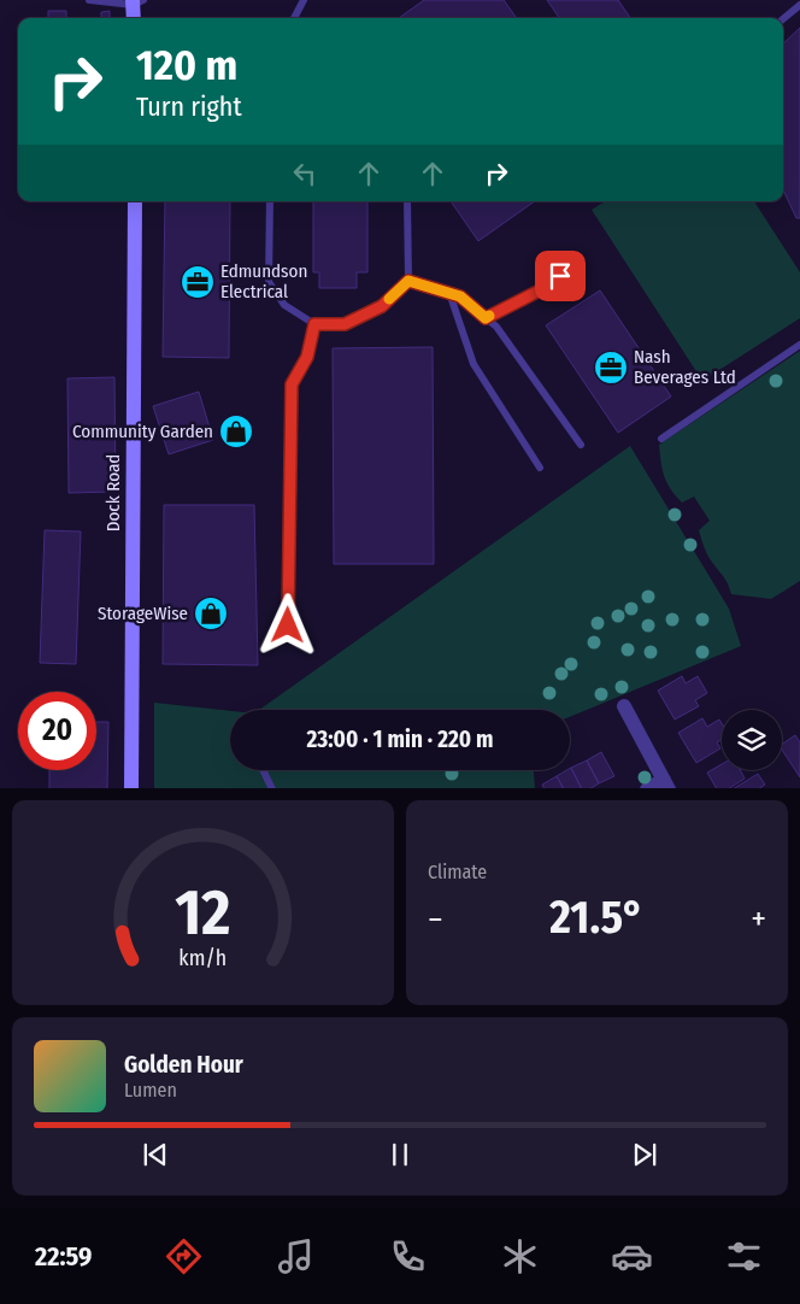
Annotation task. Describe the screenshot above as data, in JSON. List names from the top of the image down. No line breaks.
{"streets":{"main road":["Dock Road"]},"places":{"office":["Edmundson Electrical","Nash Beverages Ltd"],"shop":["Community Garden","StorageWise"]},"page":{"turn":["120 m","Turn right"],"limit":"20","trip":"23:00 · 1 min · 220 m","tile":"Climate","heat":["−","21.5°","+"],"song":["Golden Hour","Lumen"],"tabs":"22:59","gauge":["12","km/h"]}}
